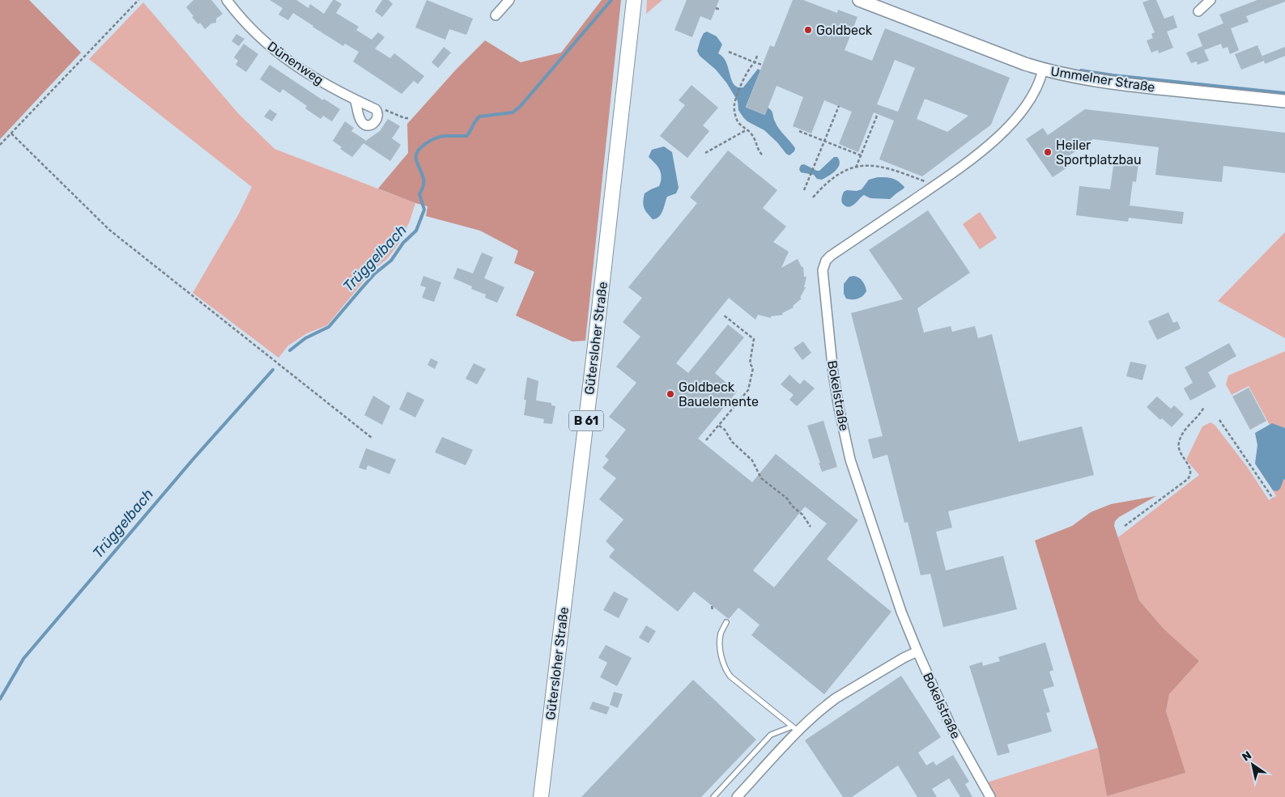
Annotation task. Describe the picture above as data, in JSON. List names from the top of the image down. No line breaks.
{"streets":{"main road":["Ummelner Straße","Gütersloher Straße","B 61"],"street":["Dünenweg","Bokelstraße"]},"crossings":[["Ummelner Straße","Bokelstraße"]],"water":["Trüggelbach"],"places":["Goldbeck","Heiler Sportplatzbau","Goldbeck Bauelemente"],"north":"top left"}
